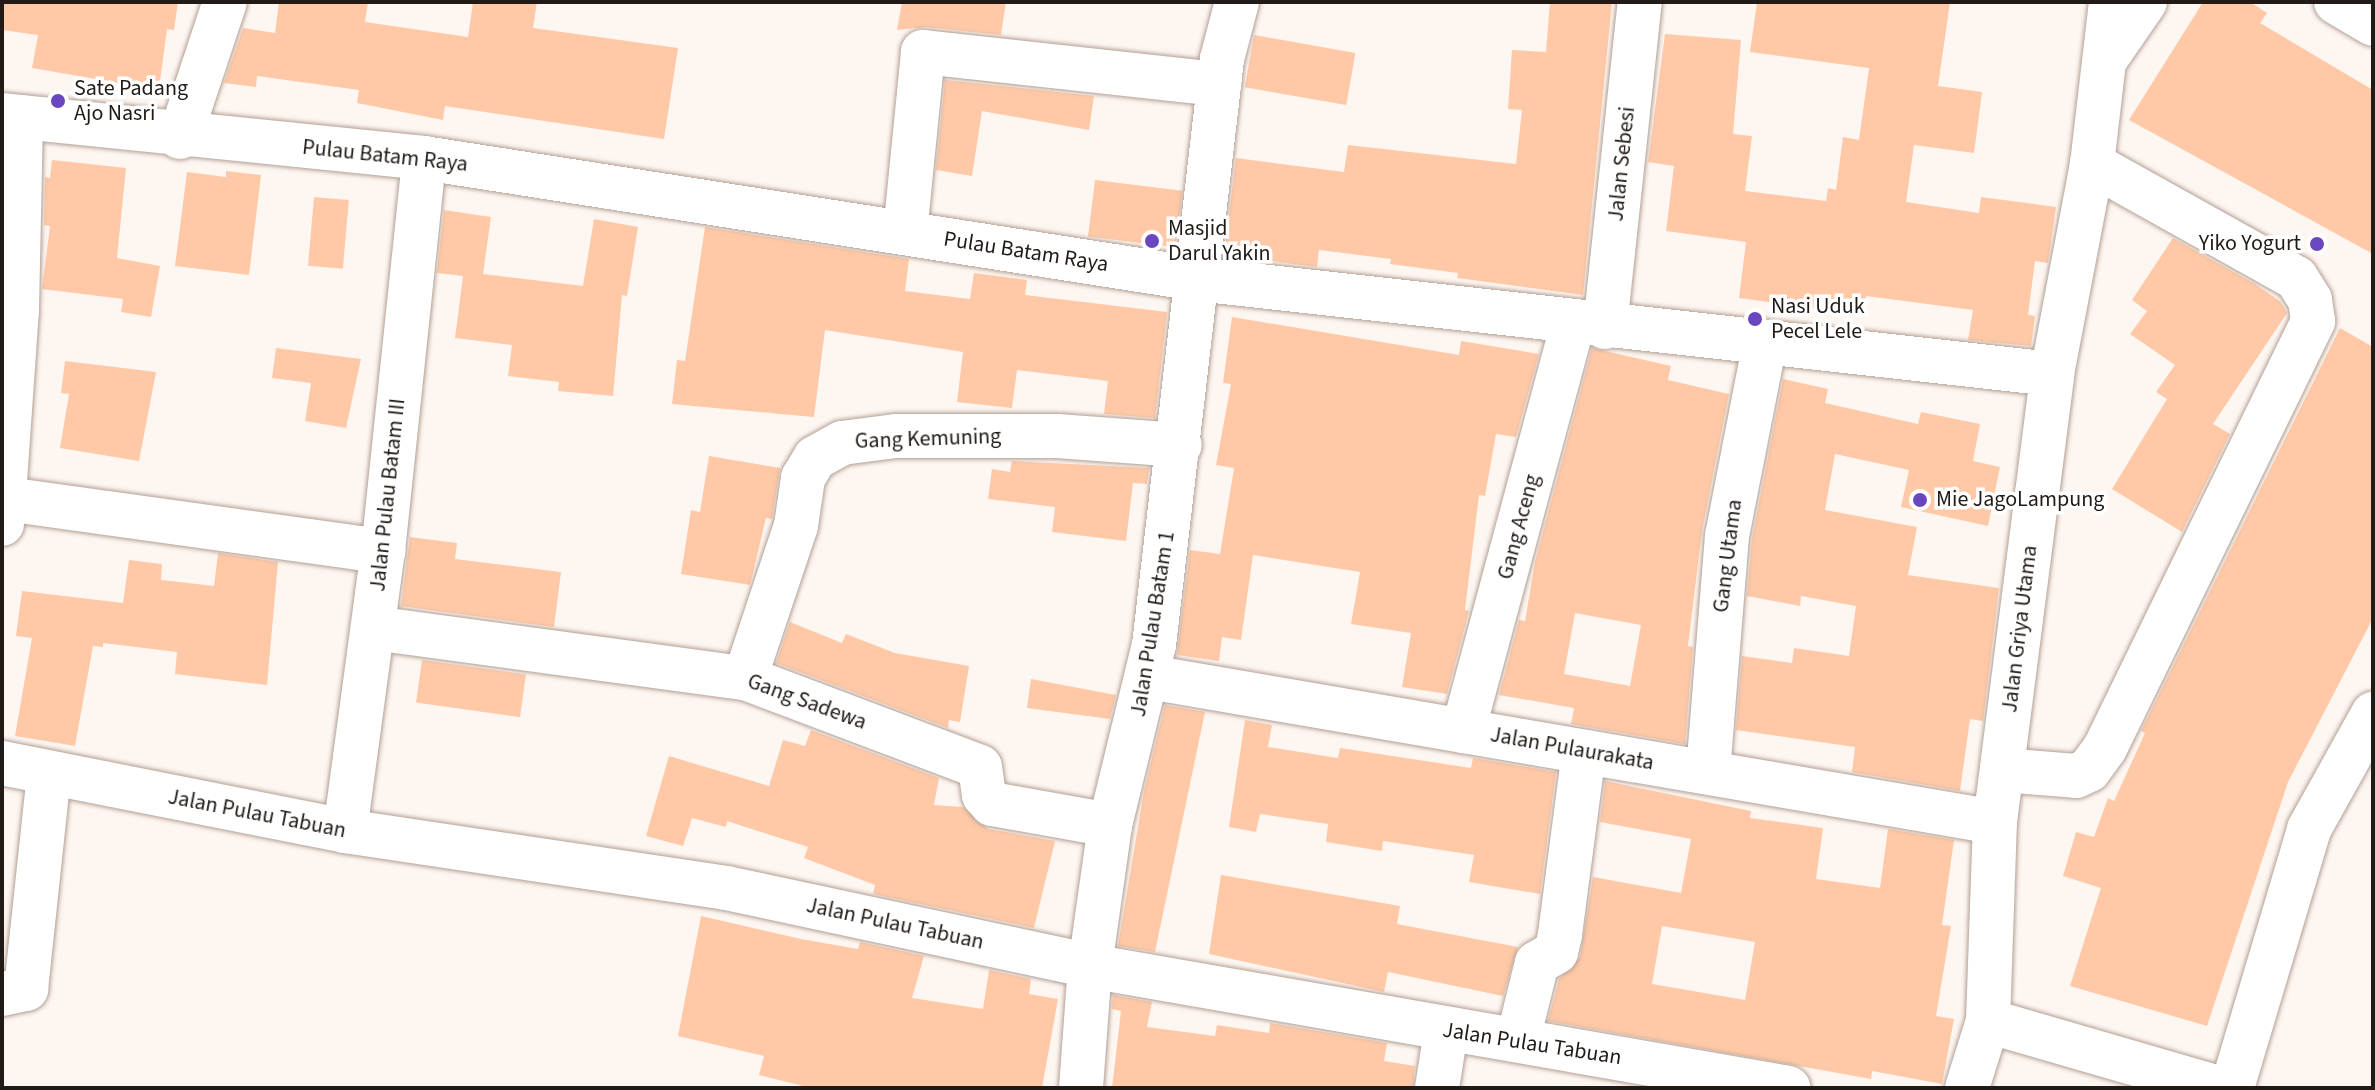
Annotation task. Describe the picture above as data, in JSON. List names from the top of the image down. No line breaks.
{"streets":{"street":["Pulau Batam Raya","Jalan Sebesi","Gang Kemuning","Jalan Pulau Batam III","Gang Aceng","Gang Utama","Jalan Pulau Batam 1","Jalan Griya Utama","Gang Sadewa","Jalan Pulaurakata","Jalan Pulau Tabuan"]},"crossings":[["Pulau Batam Raya","Jalan Sebesi"],["Pulau Batam Raya","Jalan Pulau Batam III"],["Pulau Batam Raya","Gang Aceng"],["Pulau Batam Raya","Gang Utama"],["Pulau Batam Raya","Jalan Pulau Batam 1"],["Pulau Batam Raya","Jalan Griya Utama"],["Jalan Sebesi","Gang Aceng"],["Gang Kemuning","Jalan Pulau Batam 1"],["Gang Kemuning","Gang Sadewa"],["Jalan Pulau Batam III","Gang Sadewa"],["Jalan Pulau Batam III","Jalan Pulau Tabuan"],["Gang Aceng","Jalan Pulaurakata"],["Gang Utama","Jalan Pulaurakata"],["Jalan Pulau Batam 1","Gang Sadewa"],["Jalan Pulau Batam 1","Jalan Pulaurakata"],["Jalan Pulau Batam 1","Jalan Pulau Tabuan"],["Jalan Griya Utama","Jalan Pulaurakata"]],"places":["Sate Padang Ajo Nasri","Masjid Darul Yakin","Yiko Yogurt","Nasi Uduk Pecel Lele","Mie JagoLampung"]}
